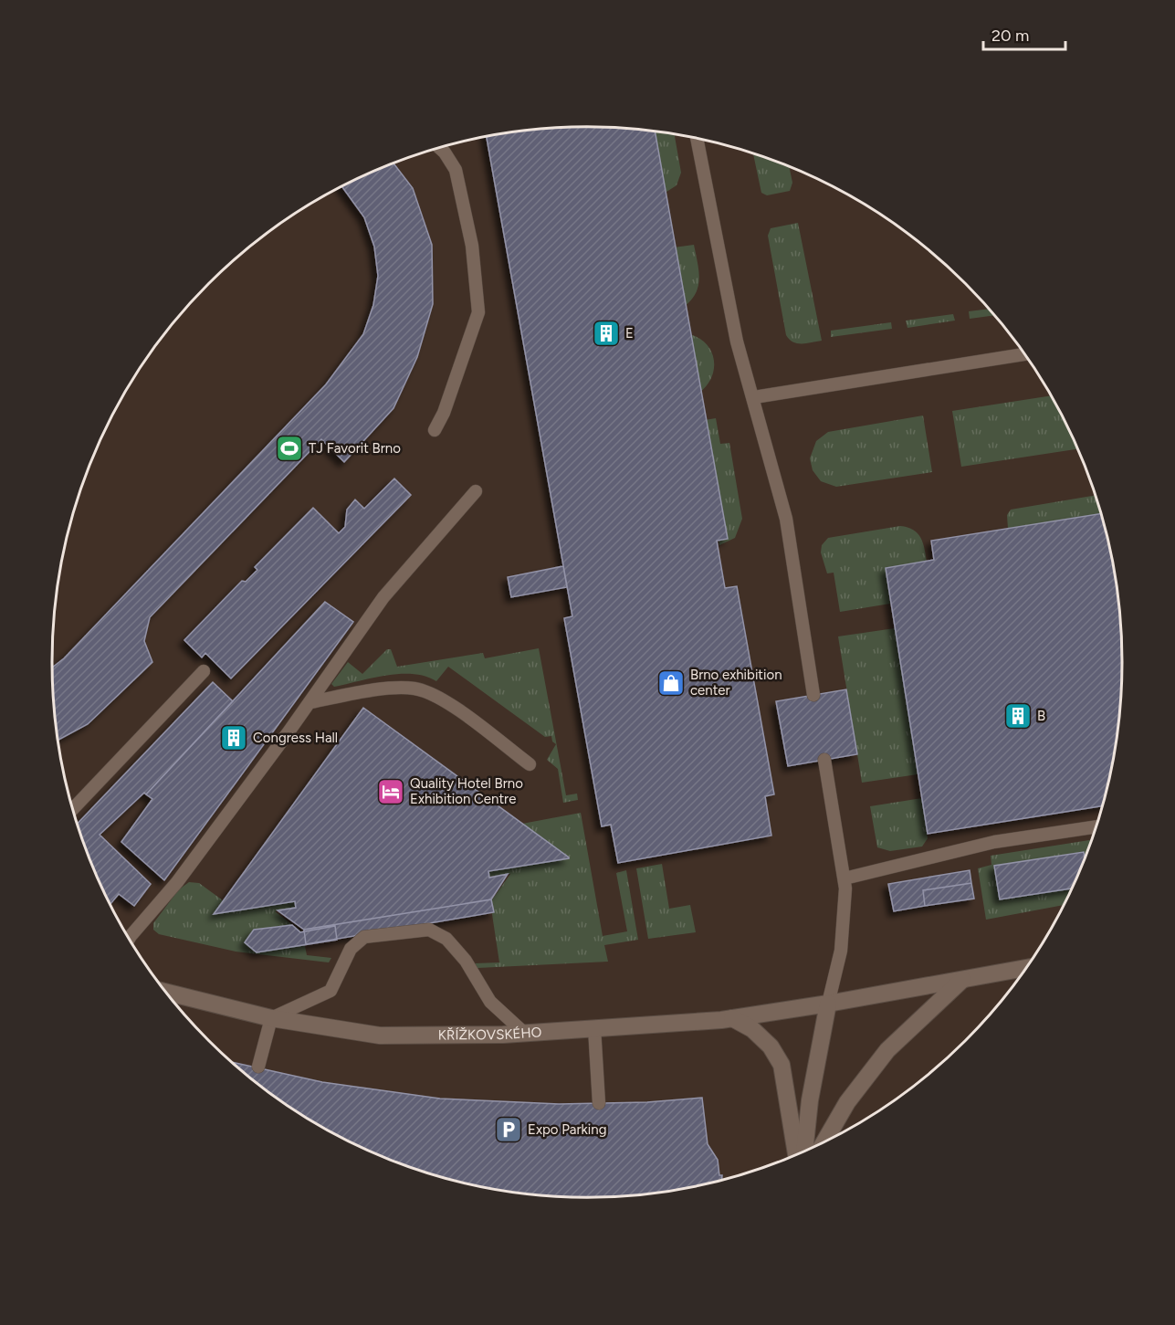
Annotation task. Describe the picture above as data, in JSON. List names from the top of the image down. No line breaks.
{"streets":{"street":["KŘÍŽKOVSKÉHO"]},"places":{"building":["E","B","Congress Hall"],"sports":["TJ Favorit Brno"],"shop":["Brno exhibition center"],"hotel":["Quality Hotel Brno Exhibition Centre"],"parking":["Expo Parking"]},"scale_bar":"20 m"}
